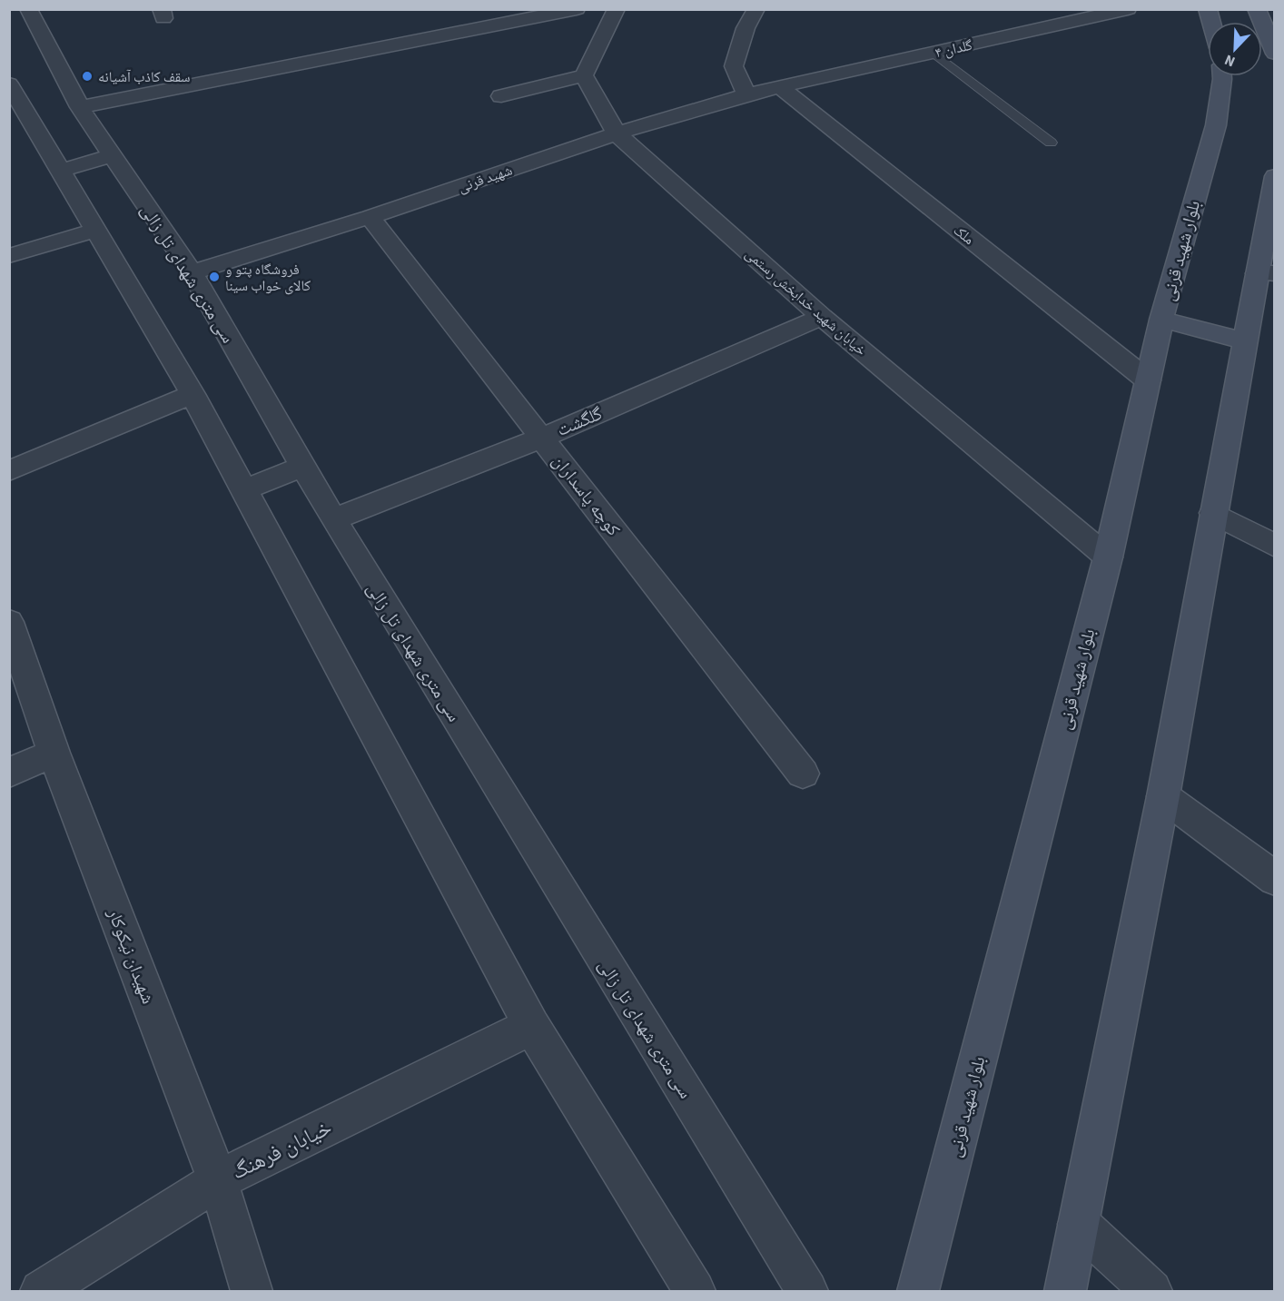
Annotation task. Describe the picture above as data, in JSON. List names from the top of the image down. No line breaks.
{"streets":{"main road":["بلوار شهید قرنی"],"street":["گلدان ۴","شهید قرنی","ملک","سی متری شهدای تل زالی","خیابان شهید خدابخش رستمی","گلگشت","کوچه پاسداران","شهیدان نیکوکار","خیابان فرهنگ"]},"crossings":[["گلدان ۴","شهید قرنی"],["گلدان ۴","ملک"],["شهید قرنی","ملک"],["شهید قرنی","سی متری شهدای تل زالی"],["شهید قرنی","خیابان شهید خدابخش رستمی"],["شهید قرنی","کوچه پاسداران"],["ملک","بلوار شهید قرنی"],["بلوار شهید قرنی","خیابان شهید خدابخش رستمی"],["سی متری شهدای تل زالی","گلگشت"],["خیابان شهید خدابخش رستمی","گلگشت"],["گلگشت","کوچه پاسداران"],["شهیدان نیکوکار","خیابان فرهنگ"]],"places":["سقف کاذب آشیانه","فروشگاه پتو و کالای خواب سینا"],"north":"bottom left"}
